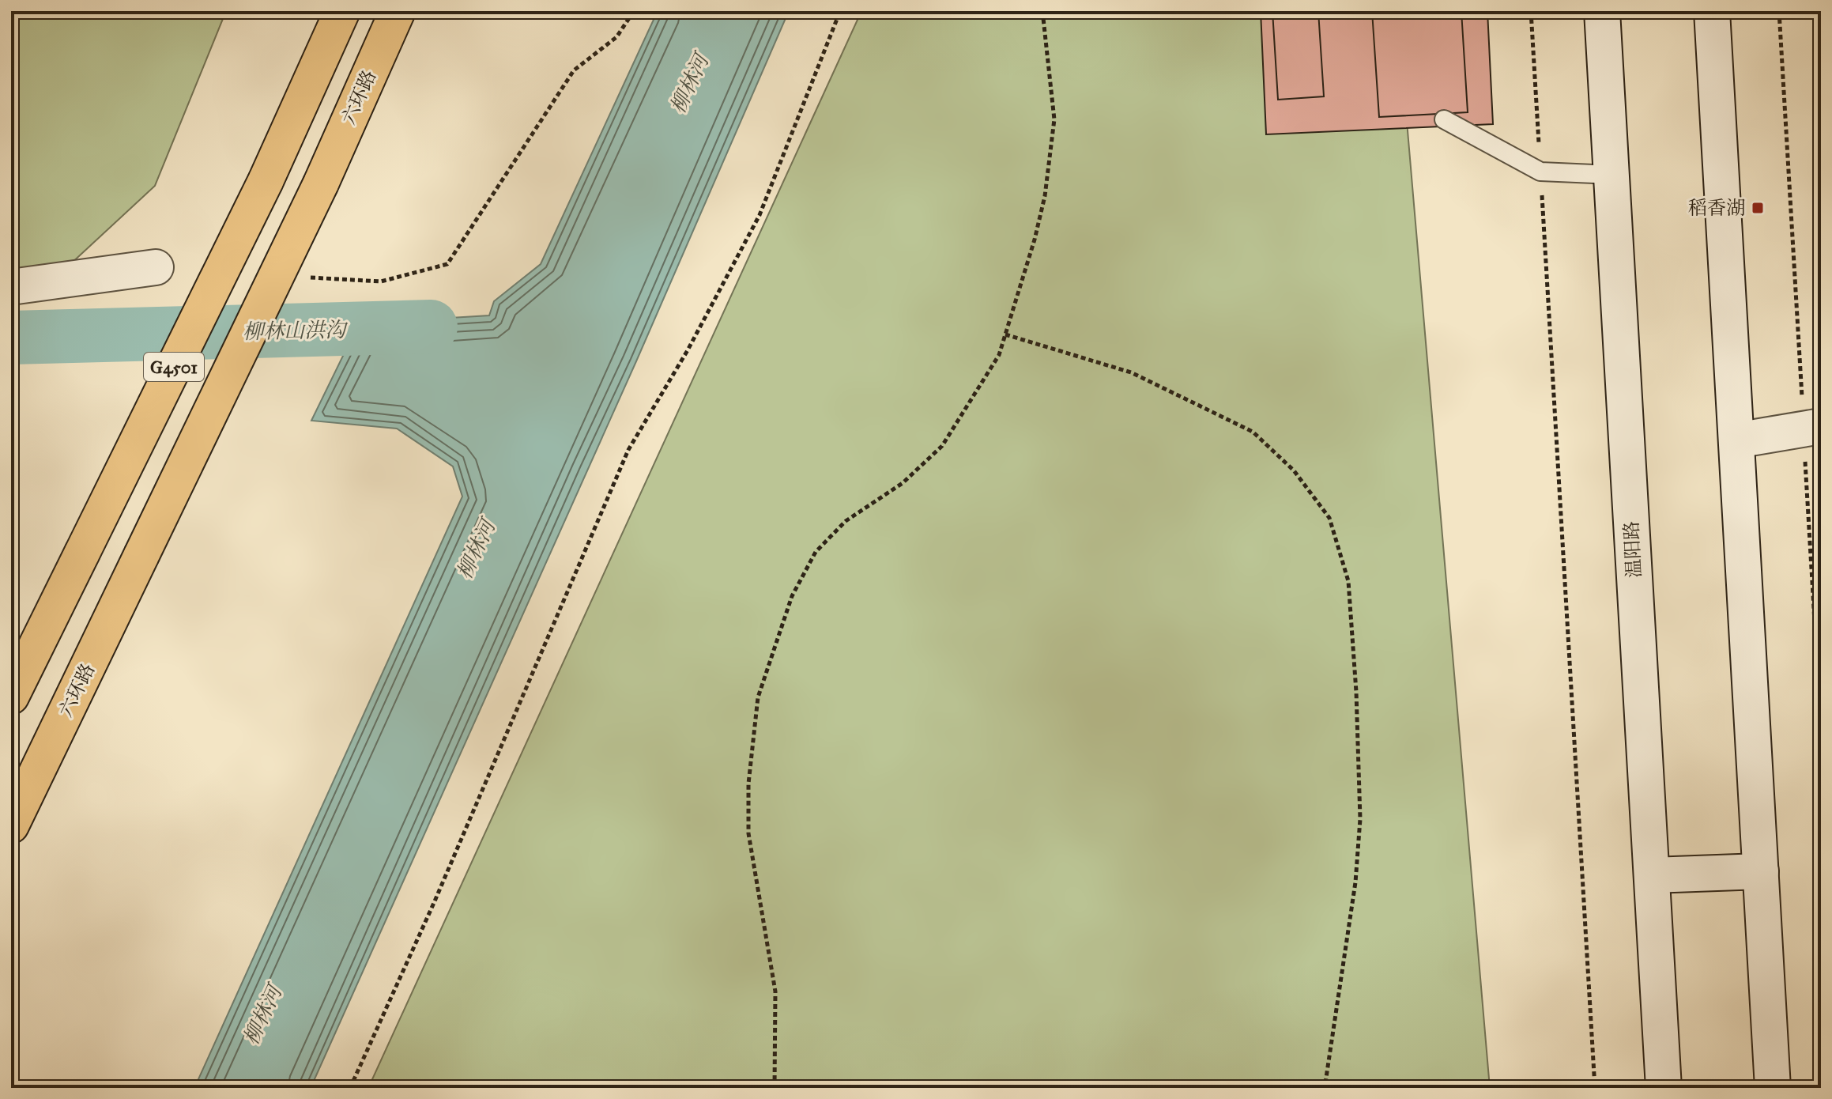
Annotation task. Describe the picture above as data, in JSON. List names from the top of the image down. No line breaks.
{"streets":{"highway":["六环路","G4501"],"main road":["温阳路"]},"water":["柳林河","柳林山洪沟"],"places":{"transit":["稻香湖"]}}
